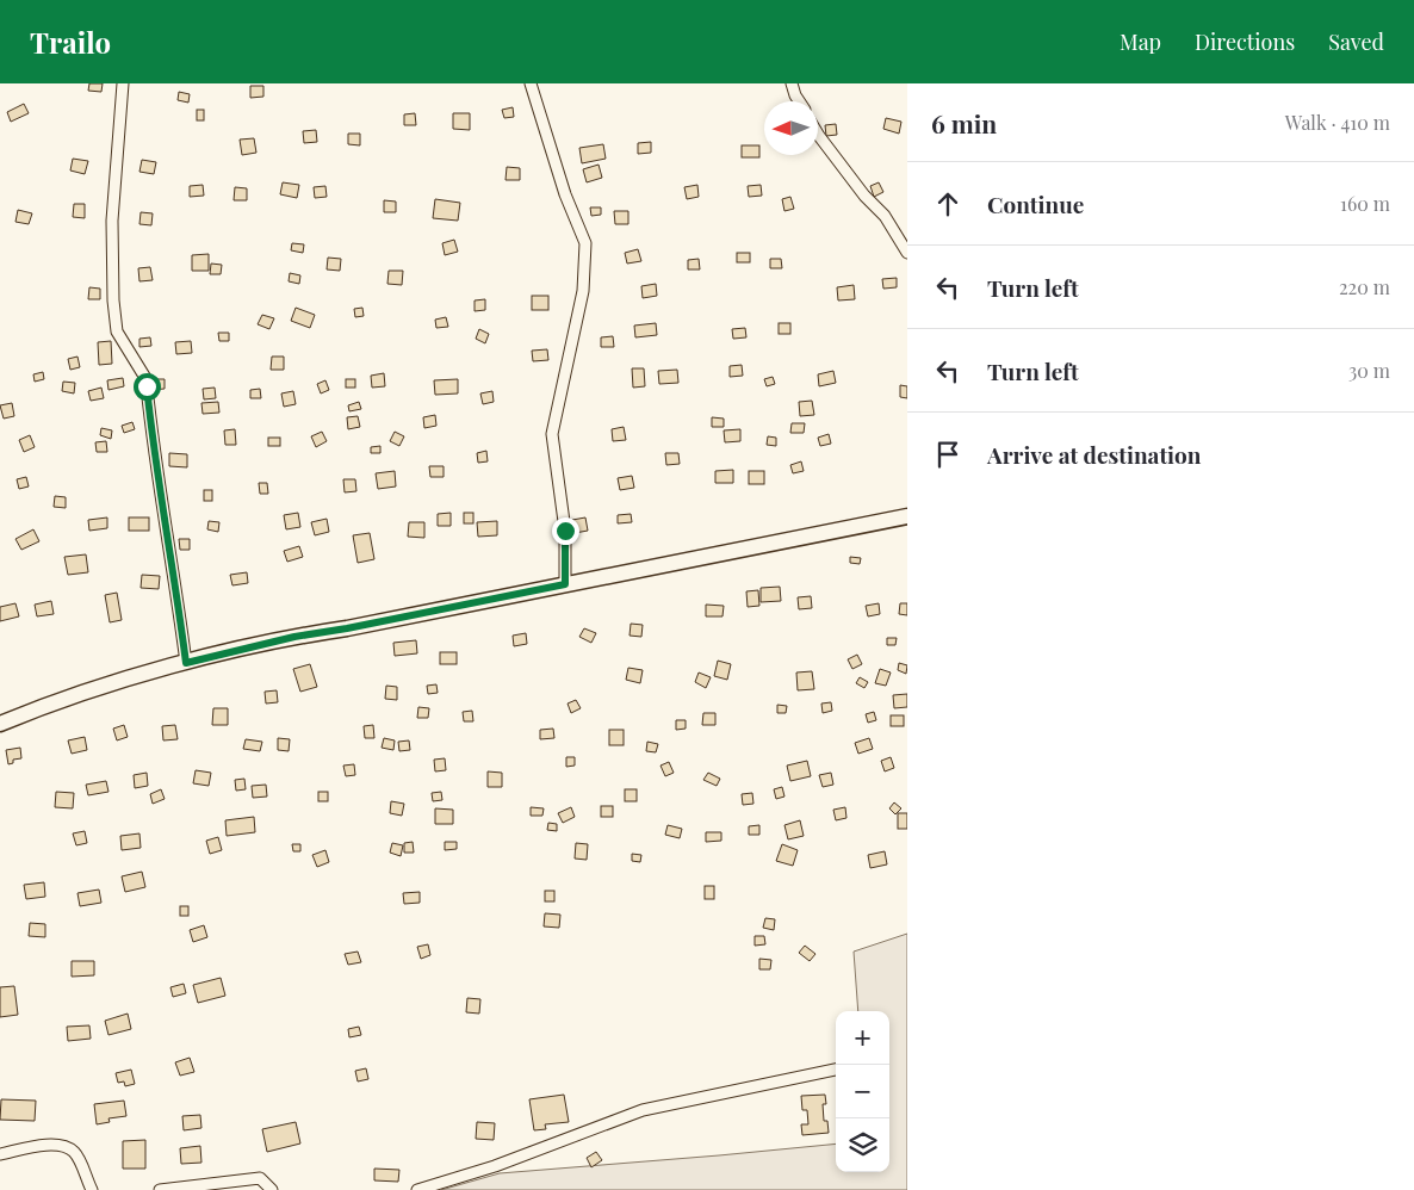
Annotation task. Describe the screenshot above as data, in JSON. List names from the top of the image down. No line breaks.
{"north":"left","page":{"header":"Trailo","nav":["Map","Directions","Saved"],"heading":["6 min","Walk · 410 m"],"list":[["Continue","160 m"],["Turn left","220 m"],["Turn left","30 m"],"Arrive at destination"],"map_buttons":["+","−"]}}
